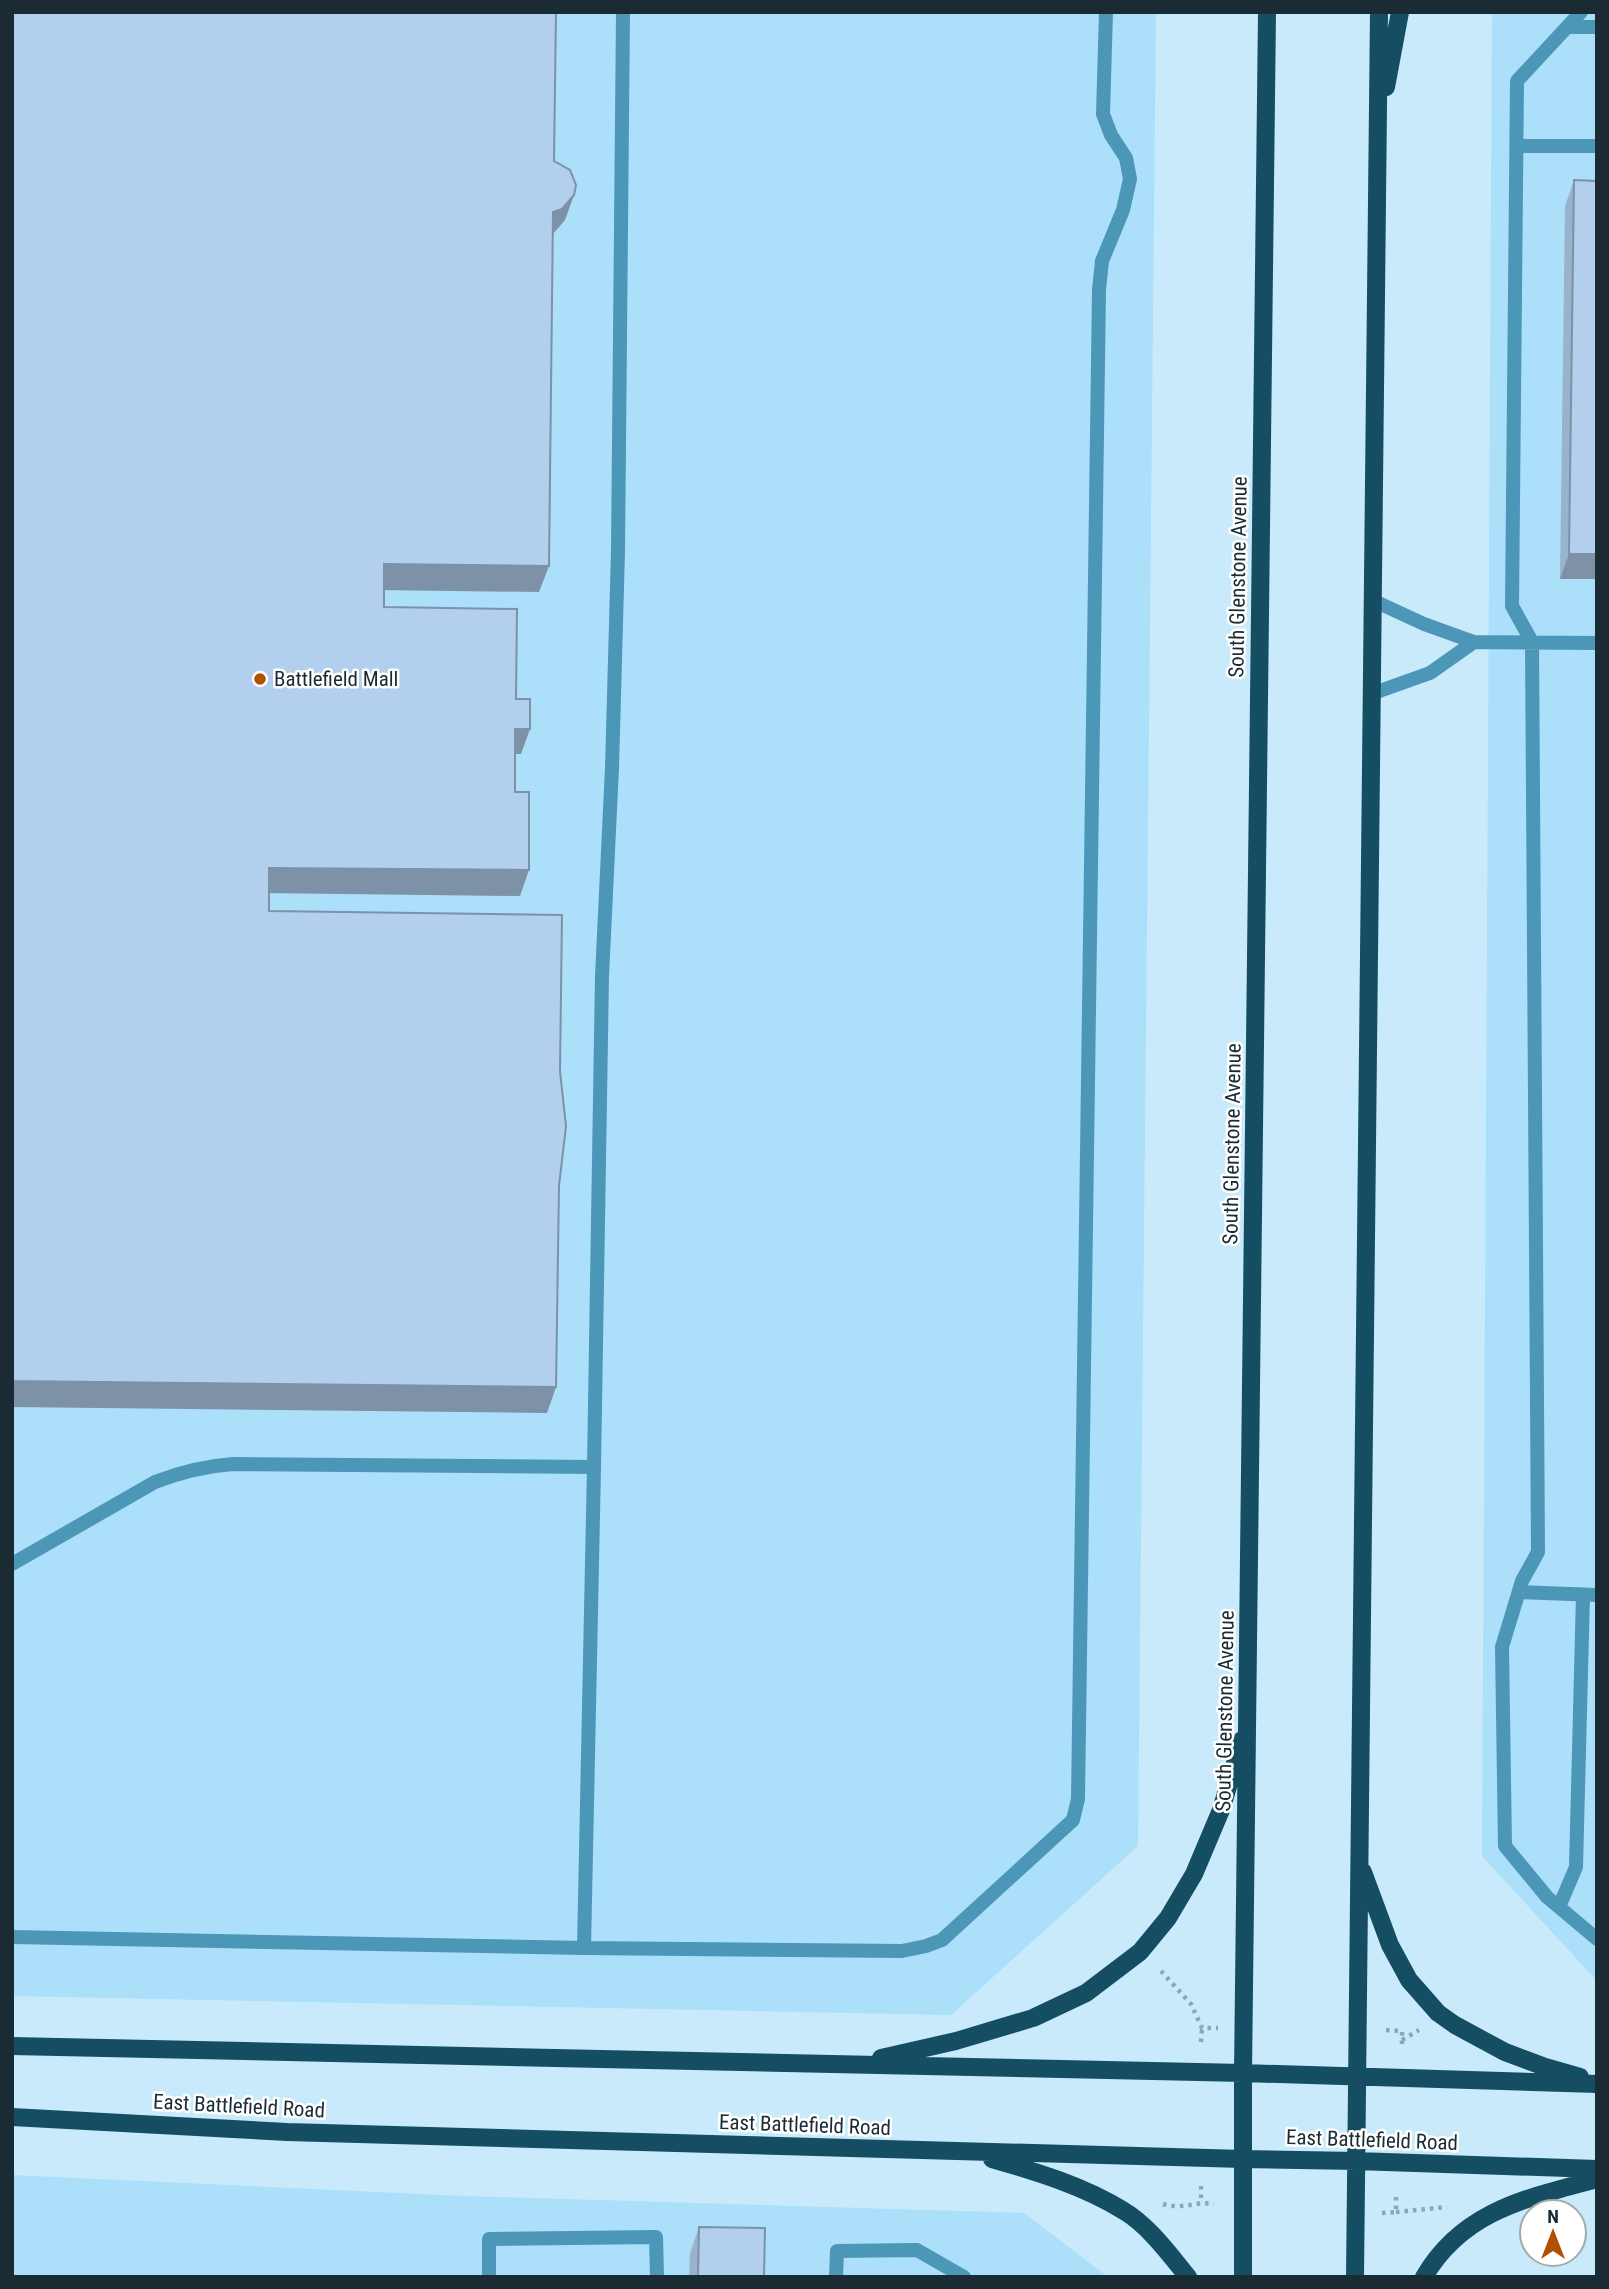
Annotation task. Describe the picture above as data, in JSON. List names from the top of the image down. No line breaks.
{"streets":{"main road":["South Glenstone Avenue","East Battlefield Road"]},"crossings":[["South Glenstone Avenue","East Battlefield Road"]],"places":["Battlefield Mall"],"north":"top"}
